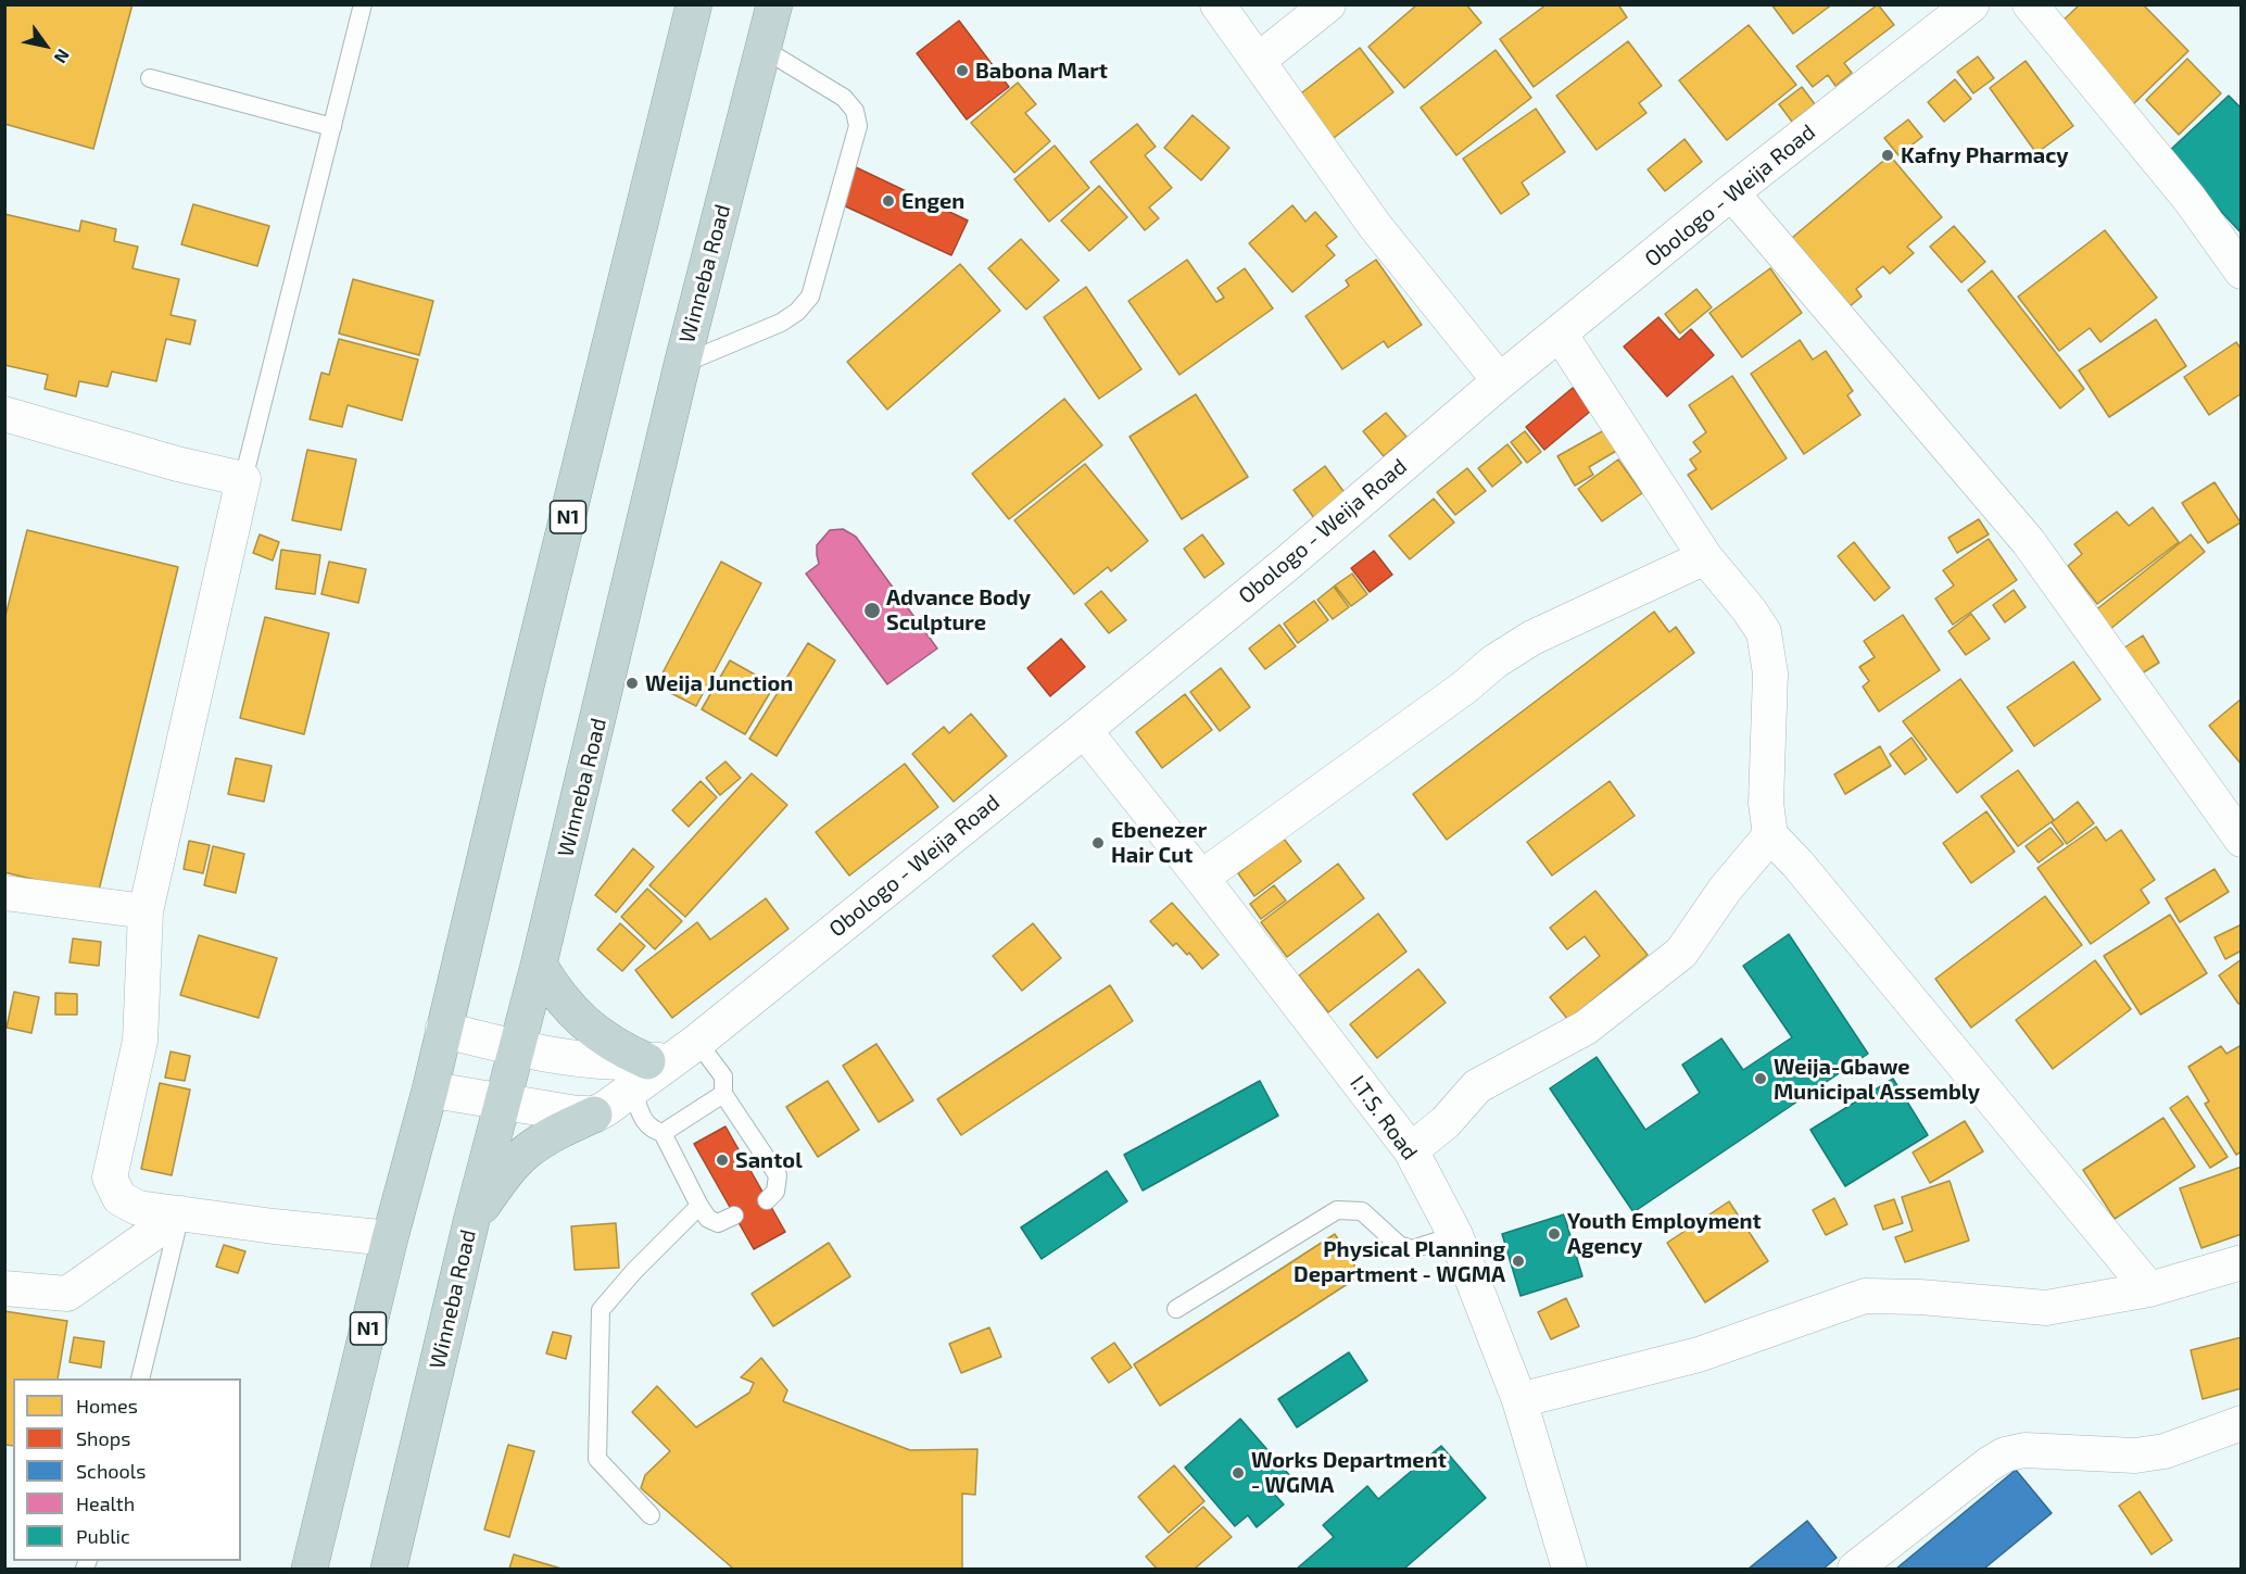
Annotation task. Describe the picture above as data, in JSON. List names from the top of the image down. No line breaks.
{"streets":{"highway":["Winneba Road","N1"],"street":["Obologo - Weija Road","I.T.S. Road"]},"crossings":[["Obologo - Weija Road","I.T.S. Road"]],"places":["Babona Mart","Kafny Pharmacy","Engen","Advance Body Sculpture","Weija Junction","Ebenezer Hair Cut","Weija-Gbawe Municipal Assembly","Santol","Youth Employment Agency","Physical Planning Department - WGMA","Works Department - WGMA"],"legend":["Homes","Shops","Schools","Health","Public"],"north":"bottom right"}
